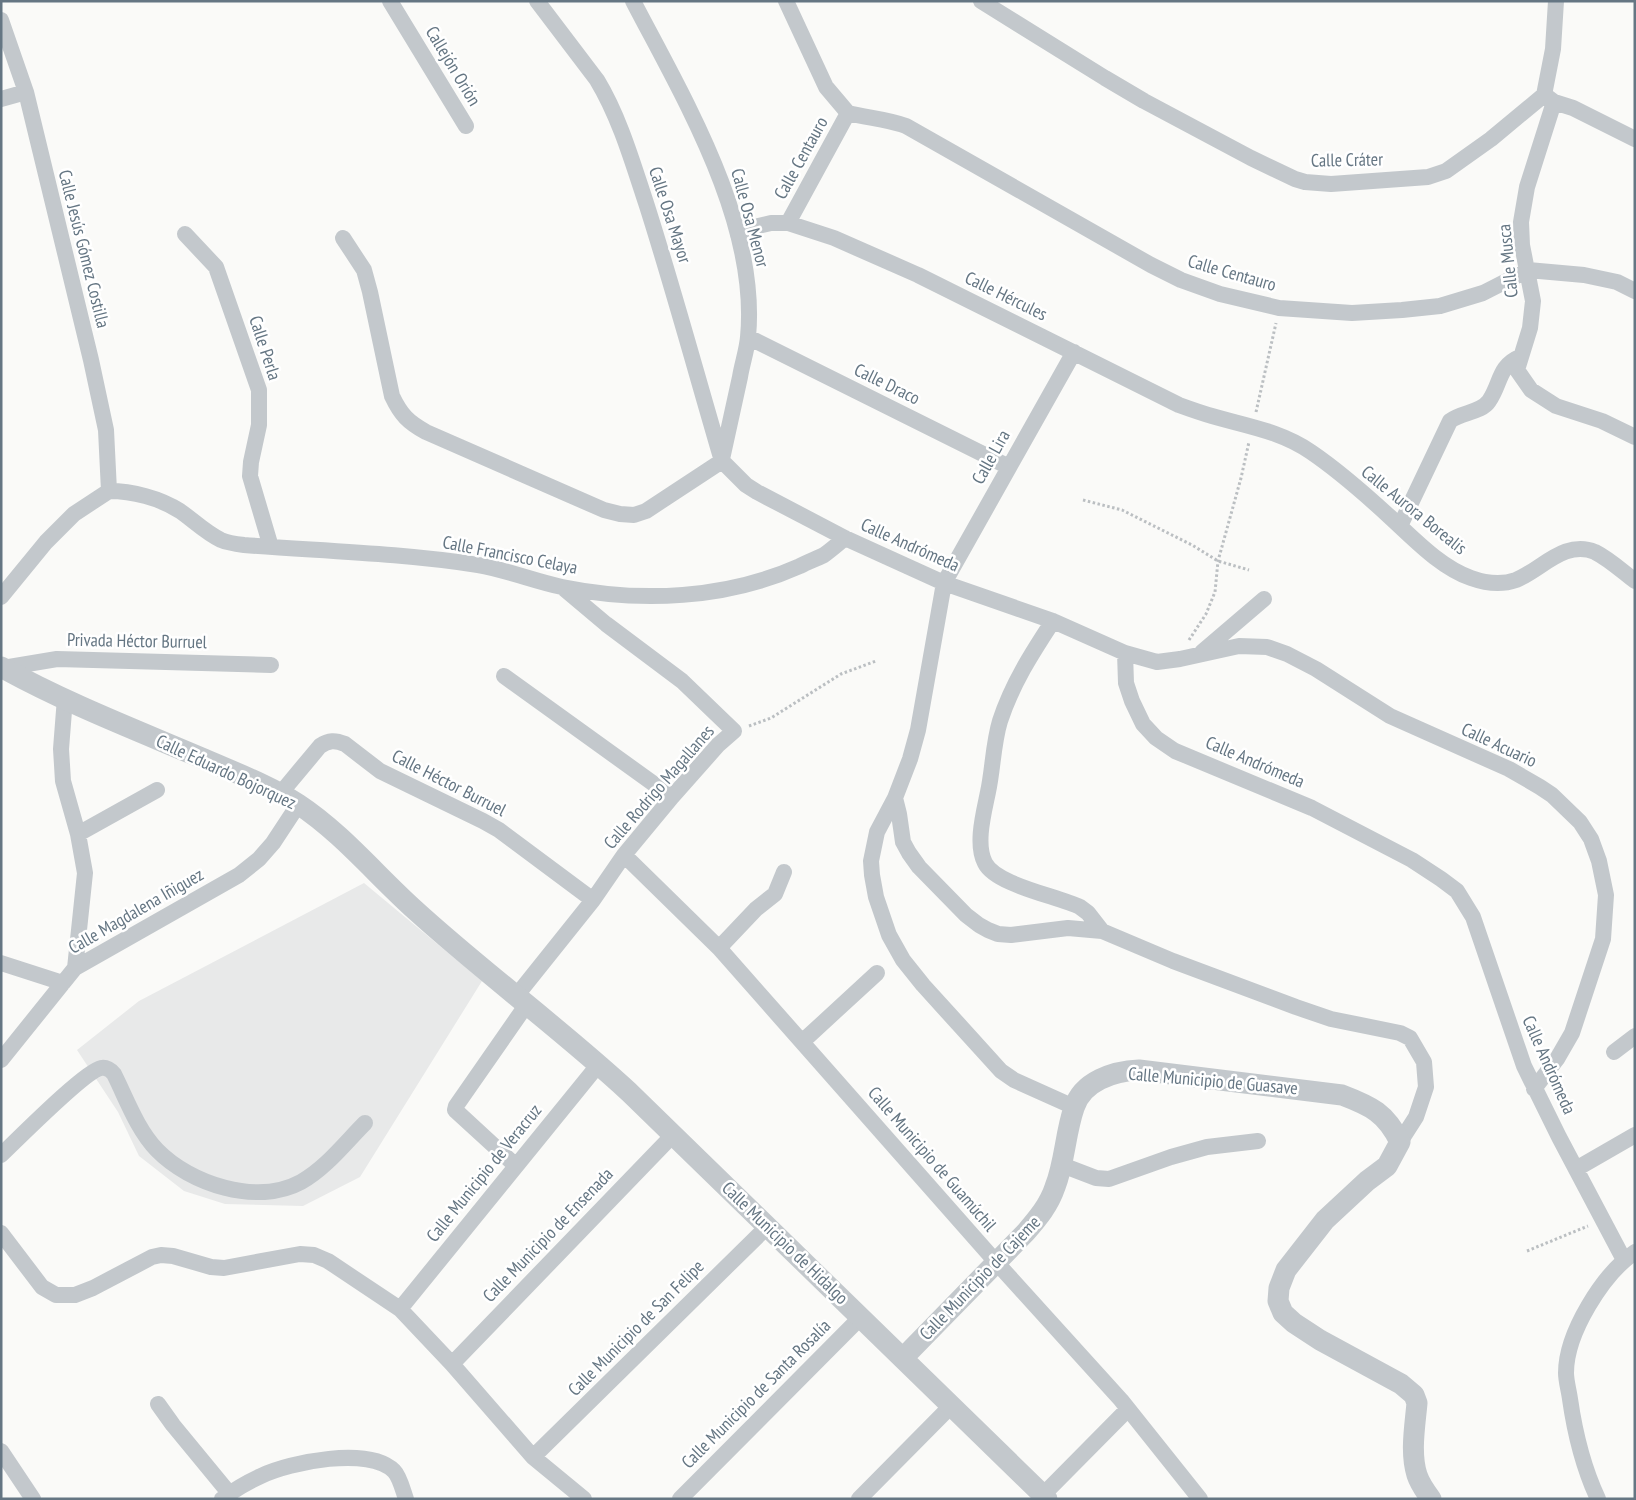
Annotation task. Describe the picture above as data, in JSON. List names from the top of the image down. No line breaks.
{"streets":{"street":["Callejón Orión","Calle Centauro","Calle Cráter","Calle Osa Mayor","Calle Osa Menor","Calle Jesús Gómez Costilla","Calle Musca","Calle Hércules","Calle Perla","Calle Draco","Calle Lira","Calle Aurora Borealis","Calle Andrómeda","Calle Francisco Celaya","Privada Héctor Burruel","Calle Acuario","Calle Eduardo Bojorquez","Calle Héctor Burruel","Calle Rodrigo Magallanes","Calle Magdalena Iñiguez","Calle Municipio de Guasave","Calle Municipio de Guamúchil","Calle Municipio de Veracruz","Calle Municipio de Ensenada","Calle Municipio de Hidalgo","Calle Municipio de Cajeme","Calle Municipio de San Felipe","Calle Municipio de Santa Rosalía"]},"crossings":[["Calle Centauro","Calle Musca"],["Calle Centauro","Calle Hércules"],["Calle Cráter","Calle Musca"],["Calle Osa Mayor","Calle Osa Menor"],["Calle Osa Mayor","Calle Andrómeda"],["Calle Osa Menor","Calle Hércules"],["Calle Osa Menor","Calle Draco"],["Calle Osa Menor","Calle Andrómeda"],["Calle Jesús Gómez Costilla","Calle Francisco Celaya"],["Calle Hércules","Calle Lira"],["Calle Hércules","Calle Aurora Borealis"],["Calle Perla","Calle Francisco Celaya"],["Calle Draco","Calle Lira"],["Calle Lira","Calle Andrómeda"],["Calle Andrómeda","Calle Francisco Celaya"],["Calle Andrómeda","Calle Acuario"],["Privada Héctor Burruel","Calle Eduardo Bojorquez"],["Calle Eduardo Bojorquez","Calle Rodrigo Magallanes"],["Calle Eduardo Bojorquez","Calle Magdalena Iñiguez"],["Calle Eduardo Bojorquez","Calle Municipio de Hidalgo"],["Calle Héctor Burruel","Calle Rodrigo Magallanes"],["Calle Héctor Burruel","Calle Magdalena Iñiguez"],["Calle Rodrigo Magallanes","Calle Municipio de Guamúchil"],["Calle Rodrigo Magallanes","Calle Municipio de Veracruz"],["Calle Rodrigo Magallanes","Calle Municipio de Hidalgo"],["Calle Municipio de Guasave","Calle Municipio de Cajeme"],["Calle Municipio de Guamúchil","Calle Municipio de Cajeme"],["Calle Municipio de Veracruz","Calle Municipio de Hidalgo"],["Calle Municipio de Ensenada","Calle Municipio de Hidalgo"],["Calle Municipio de Hidalgo","Calle Municipio de Cajeme"],["Calle Municipio de Hidalgo","Calle Municipio de San Felipe"],["Calle Municipio de Hidalgo","Calle Municipio de Santa Rosalía"]]}
